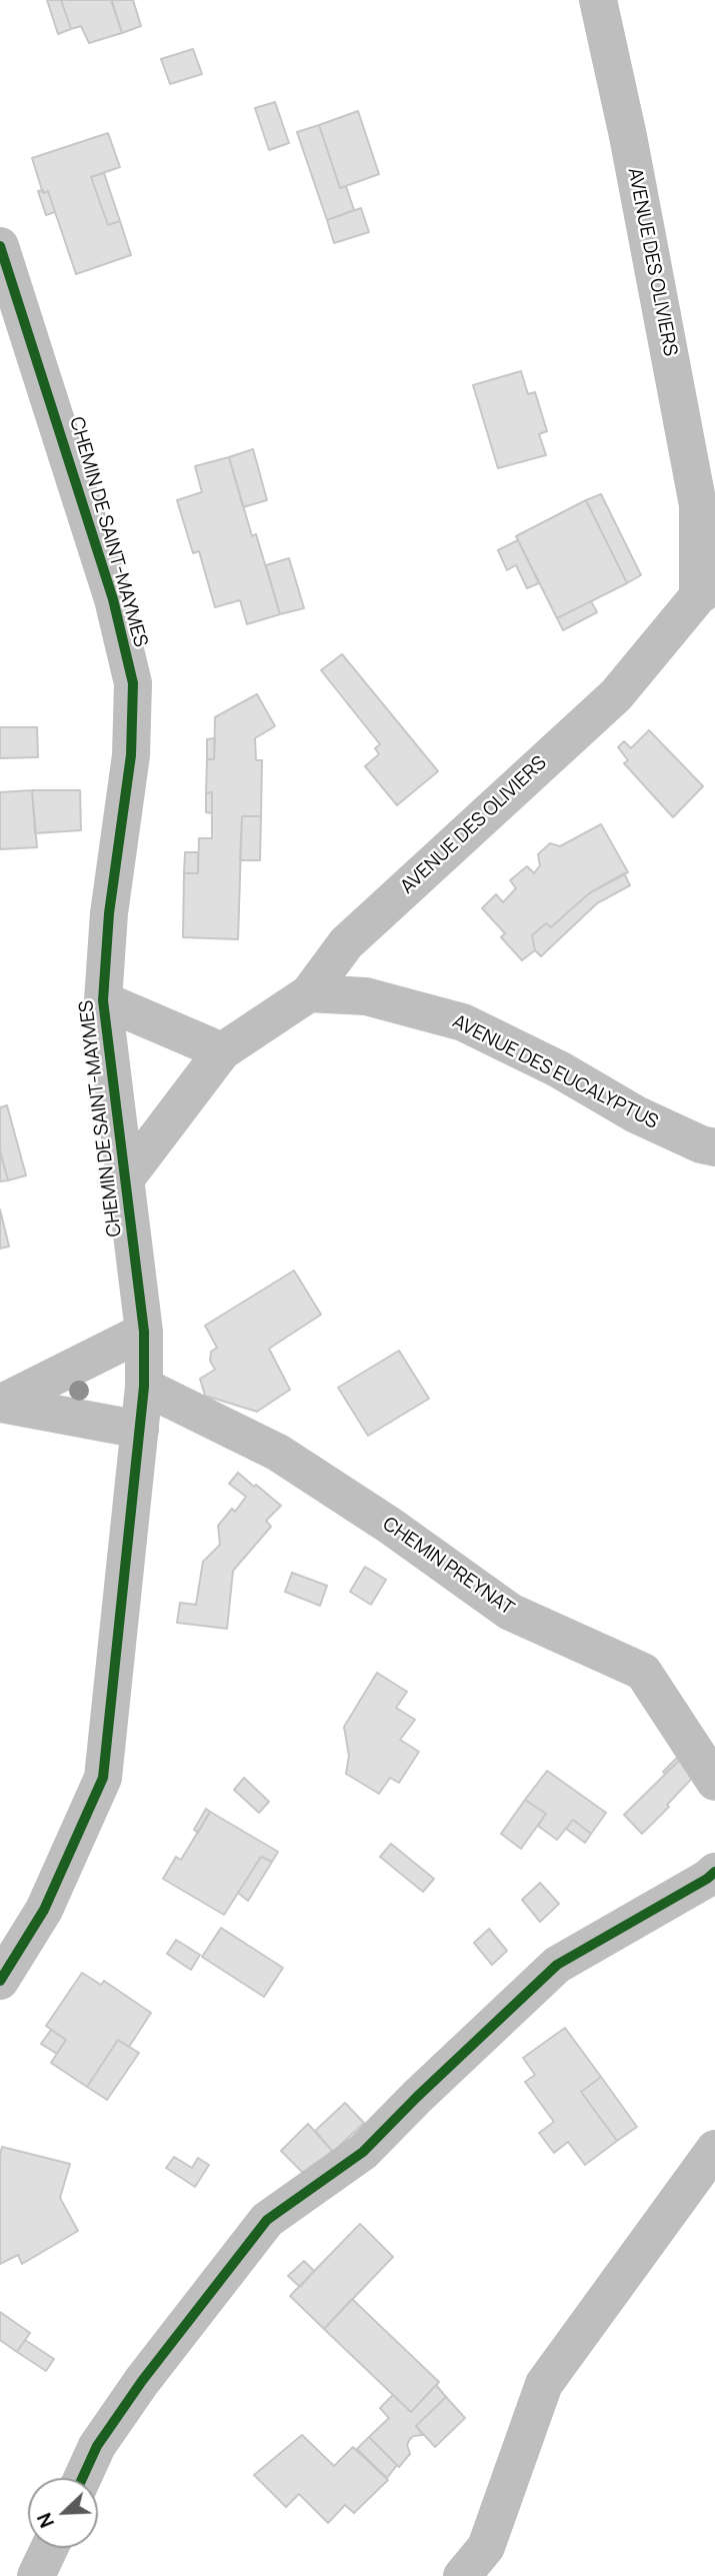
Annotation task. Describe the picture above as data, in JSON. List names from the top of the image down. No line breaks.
{"streets":{"street":["AVENUE DES OLIVIERS","CHEMIN DE SAINT-MAYMES","AVENUE DES EUCALYPTUS","CHEMIN PREYNAT"]},"crossings":[["AVENUE DES OLIVIERS","CHEMIN DE SAINT-MAYMES"],["AVENUE DES OLIVIERS","AVENUE DES EUCALYPTUS"],["CHEMIN DE SAINT-MAYMES","CHEMIN PREYNAT"]],"north":"bottom left"}
